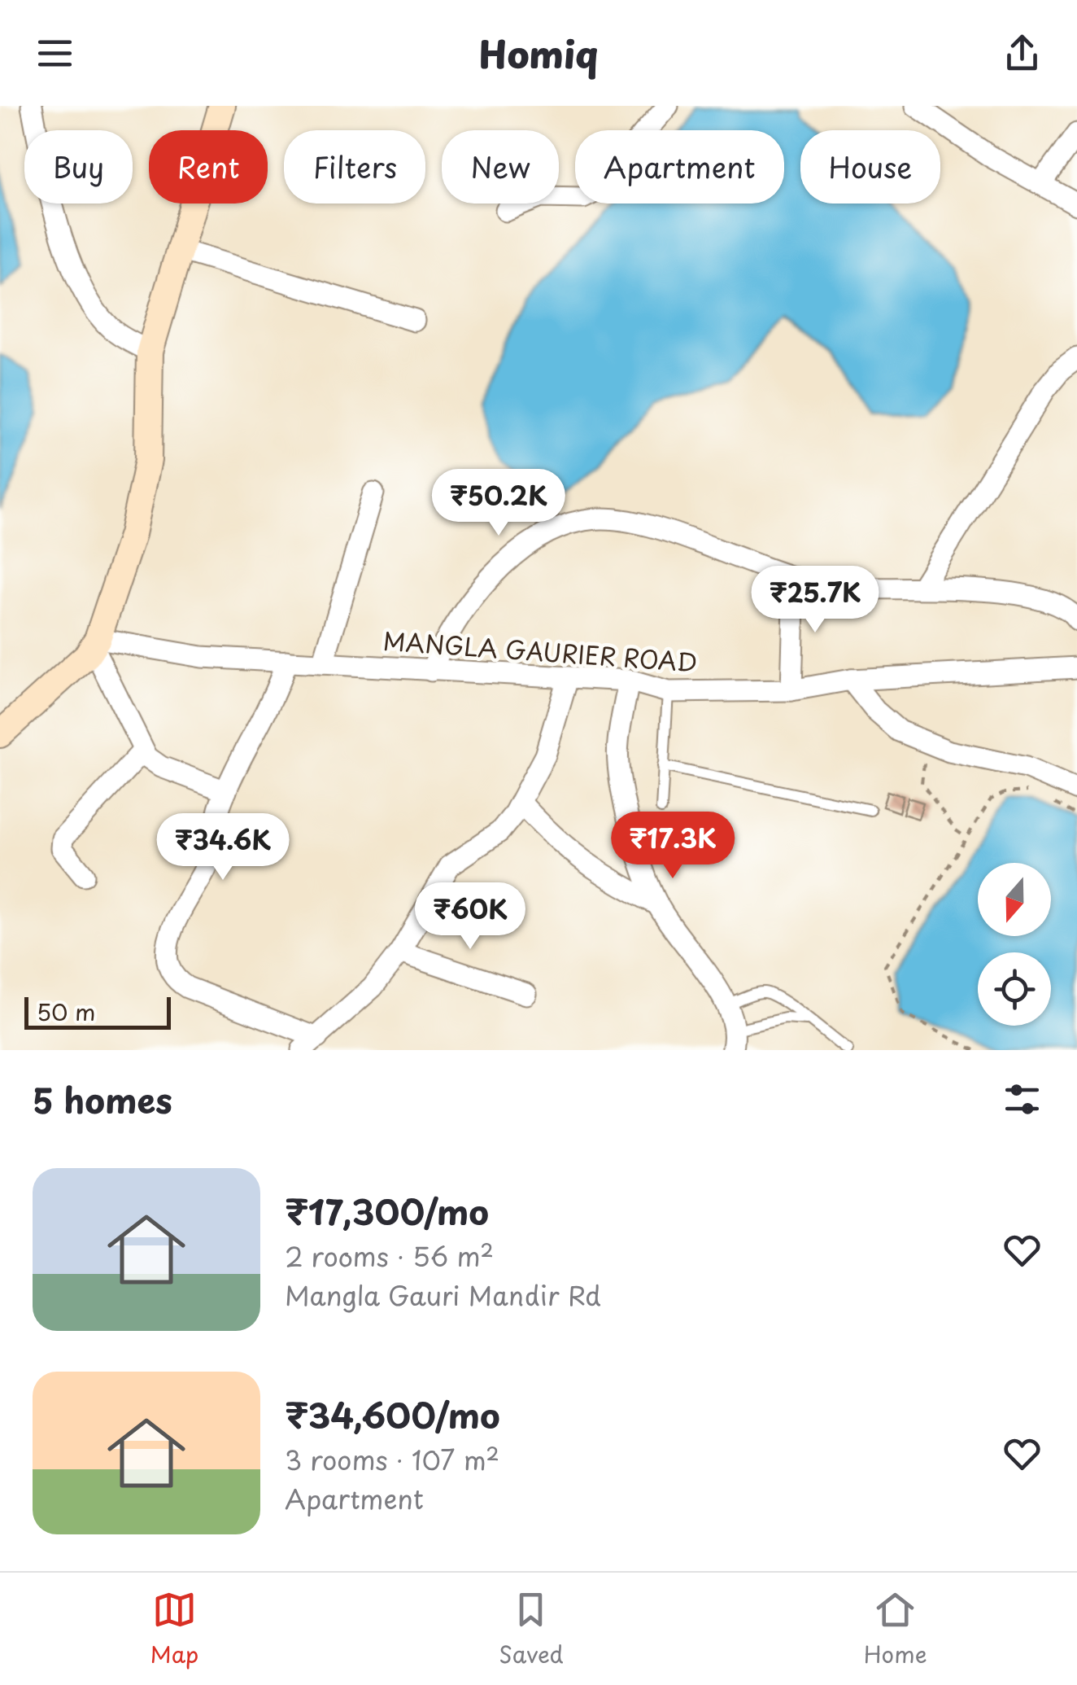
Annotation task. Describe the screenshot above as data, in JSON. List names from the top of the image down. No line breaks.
{"streets":{"street":["MANGLA GAURIER ROAD"]},"scale_bar":"50 m","north":"bottom","page":{"header":"Homiq","chip":["Buy","Rent","Filters","New","Apartment","House"],"price":["₹50.2K","₹25.7K","₹17.3K","₹34.6K","₹60K"],"scale":"50 m","heading":"5 homes","list":[{"name":"₹17,300/mo","note":"2 rooms · 56 m² · Mangla Gauri Mandir Rd"},{"name":"₹34,600/mo","note":"3 rooms · 107 m² · Apartment"}],"tabs":["Map","Saved","Home"]}}
